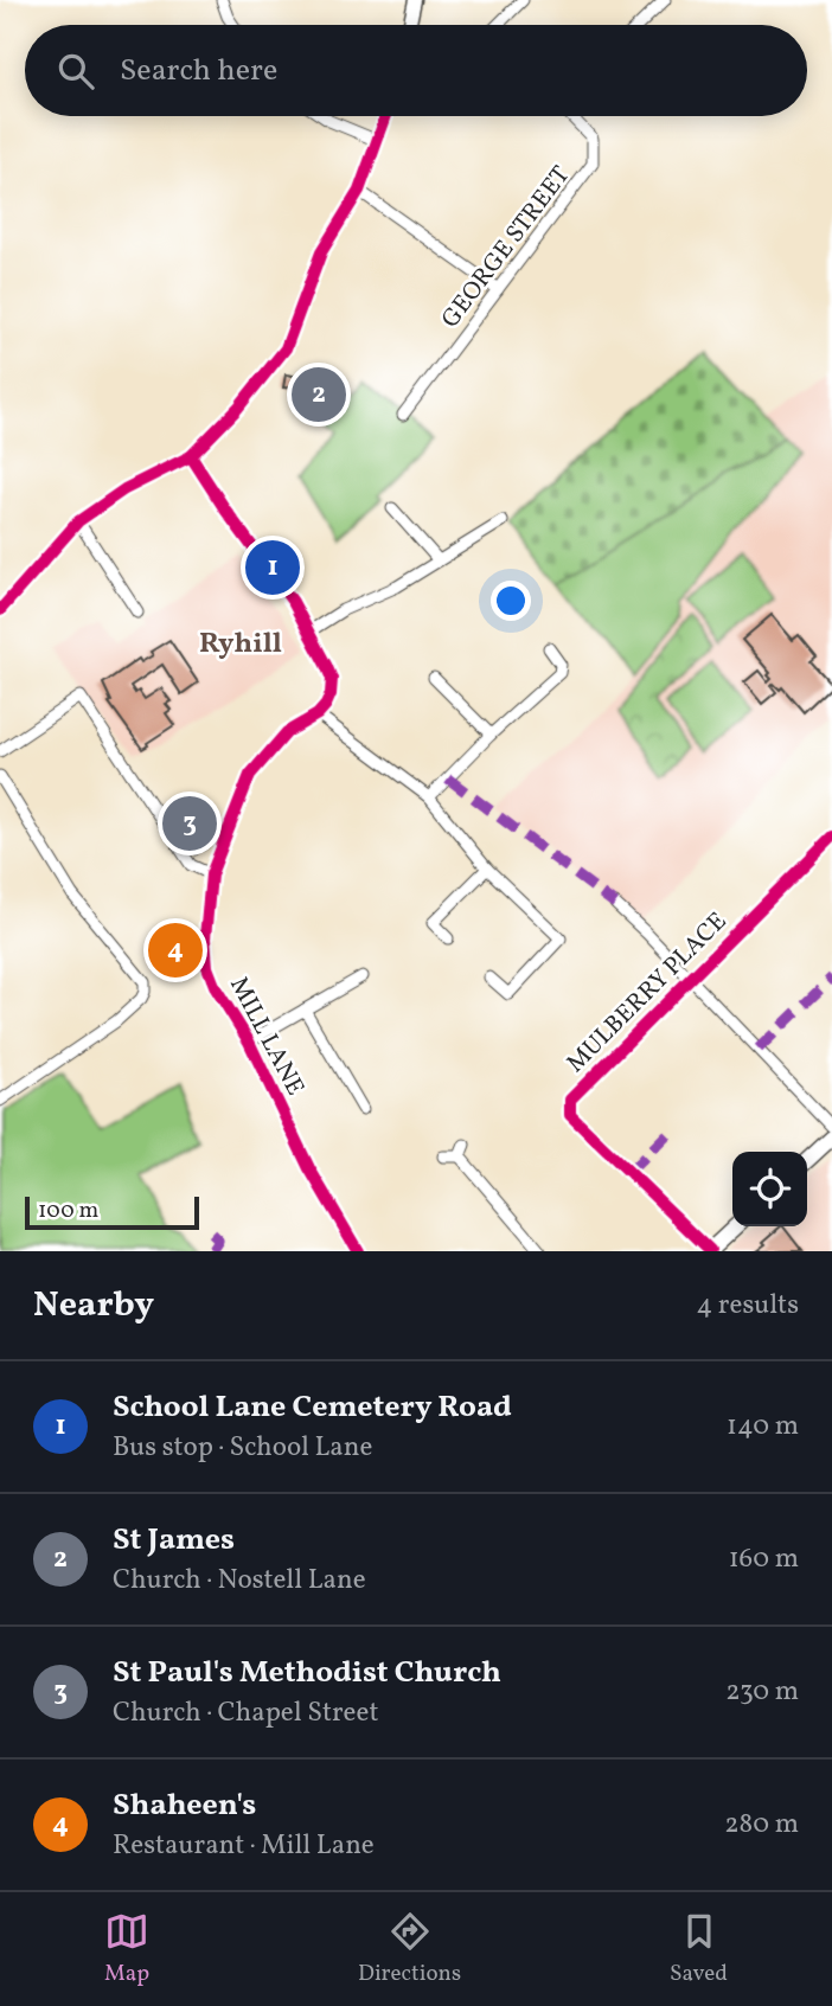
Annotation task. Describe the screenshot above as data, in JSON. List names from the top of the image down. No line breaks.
{"streets":{"street":["GEORGE STREET","MULBERRY PLACE","MILL LANE"]},"districts":["Ryhill"],"scale_bar":"100 m","page":{"search":"Search here","pins":["2","1","3","4"],"scale":"100 m","heading":["Nearby","4 results"],"list":[{"mark":"1","name":"School Lane Cemetery Road","note":"Bus stop · School Lane","value":"140 m"},{"mark":"2","name":"St James","note":"Church · Nostell Lane","value":"160 m"},{"mark":"3","name":"St Paul's Methodist Church","note":"Church · Chapel Street","value":"230 m"},{"mark":"4","name":"Shaheen's","note":"Restaurant · Mill Lane","value":"280 m"}],"nav":["Map","Directions","Saved"]}}
